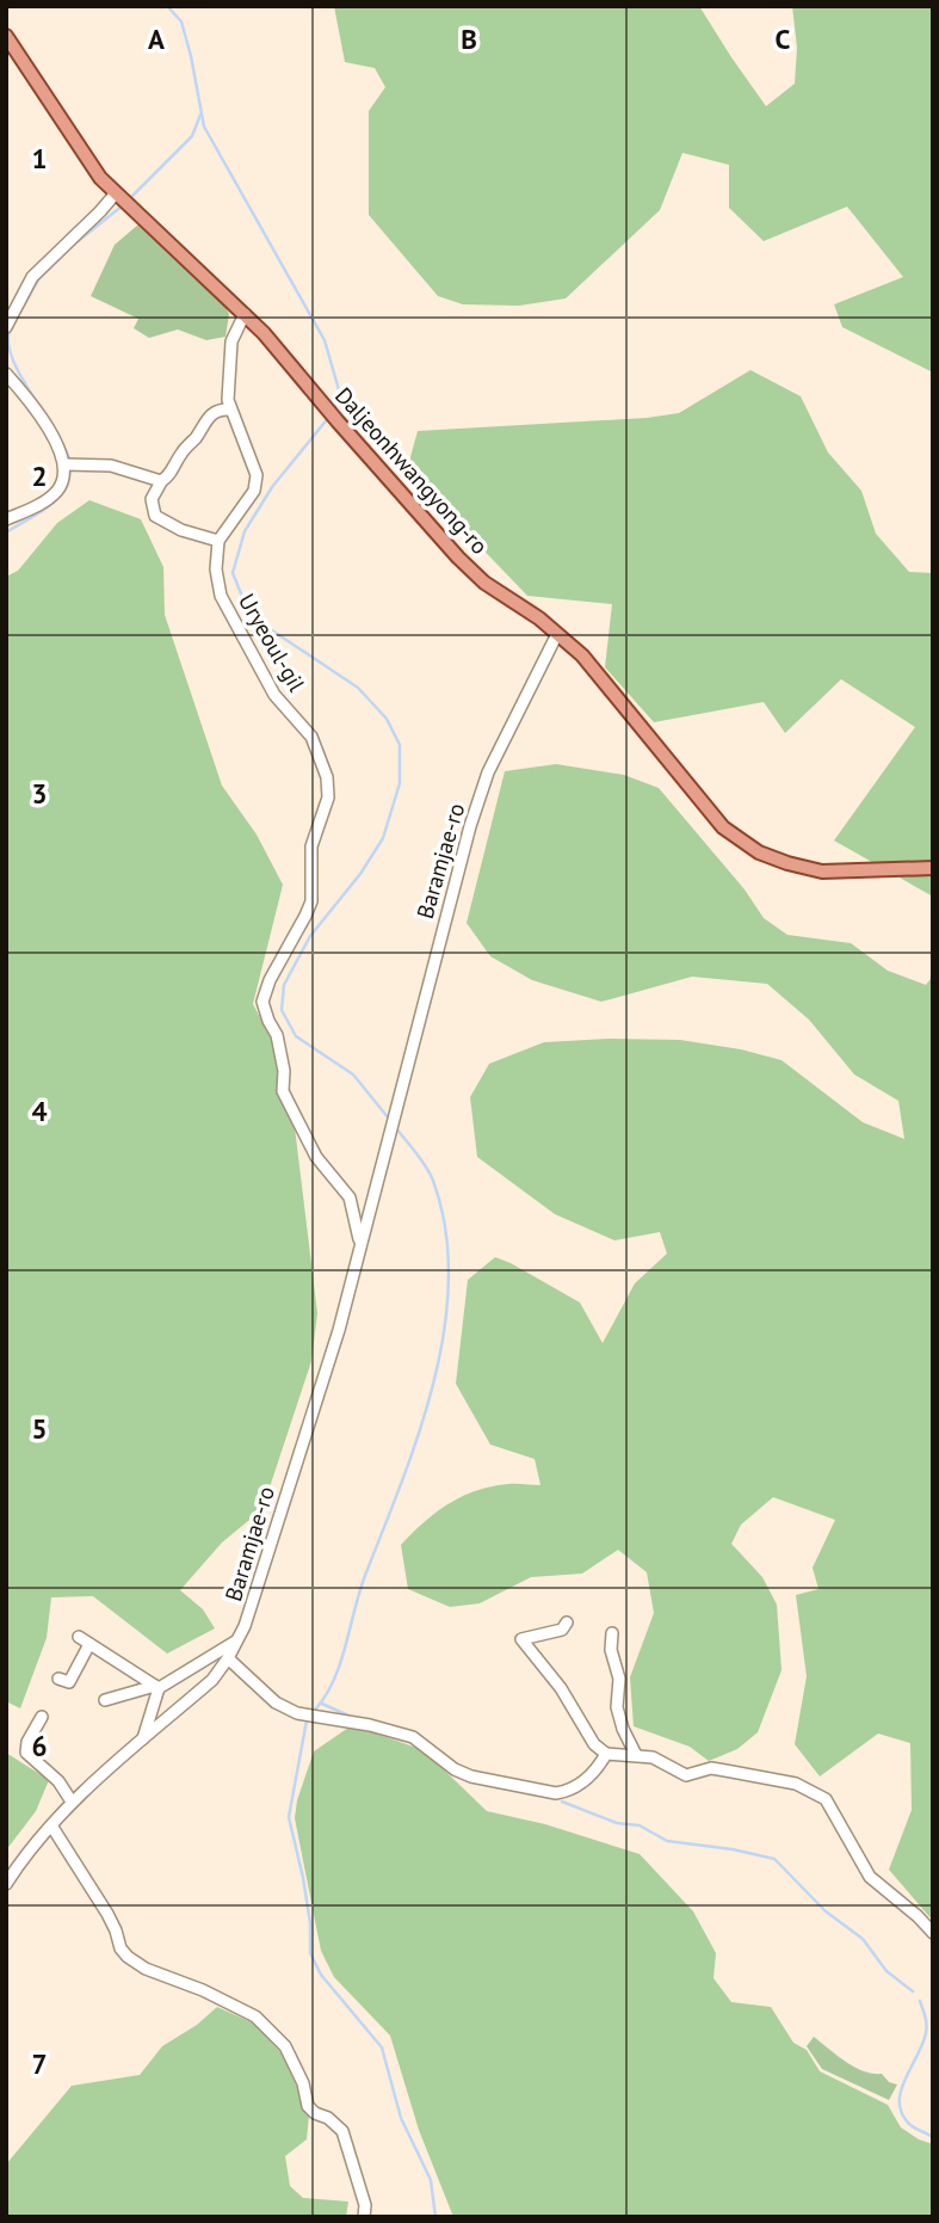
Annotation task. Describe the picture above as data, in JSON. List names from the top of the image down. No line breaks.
{"streets":{"main road":["Daljeonhwangyong-ro"],"street":["Uryeoul-gil","Baramjae-ro"]},"crossings":[["Daljeonhwangyong-ro","Baramjae-ro"],["Uryeoul-gil","Baramjae-ro"]],"grid":{"columns":["A","B","C"],"rows":["1","2","3","4","5","6","7"]}}
